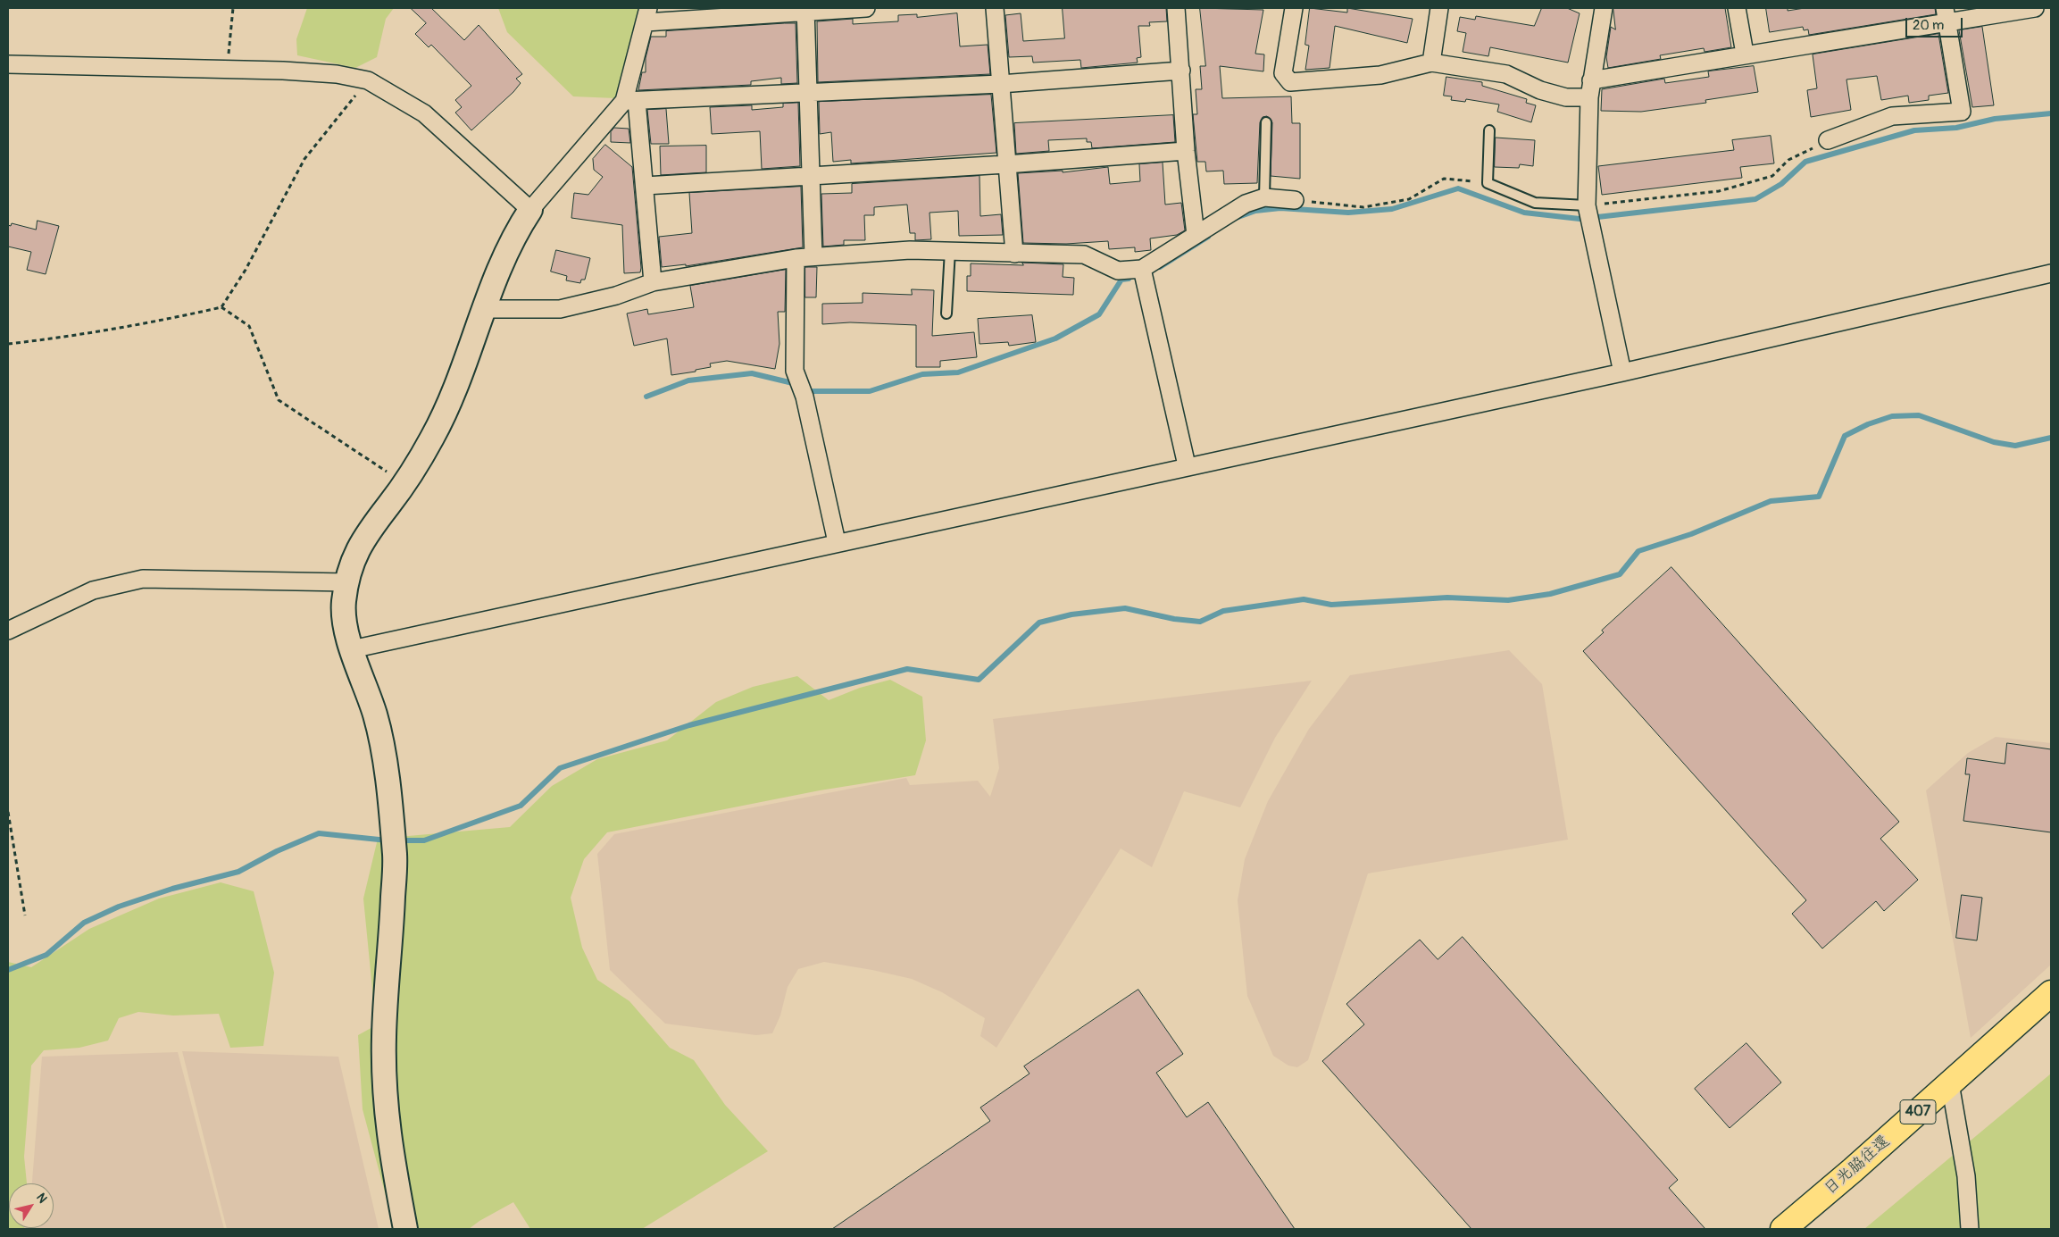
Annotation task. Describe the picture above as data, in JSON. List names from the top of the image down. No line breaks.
{"streets":{"highway":["407","日光脇往還"]},"scale_bar":"20 m","north":"top right"}
